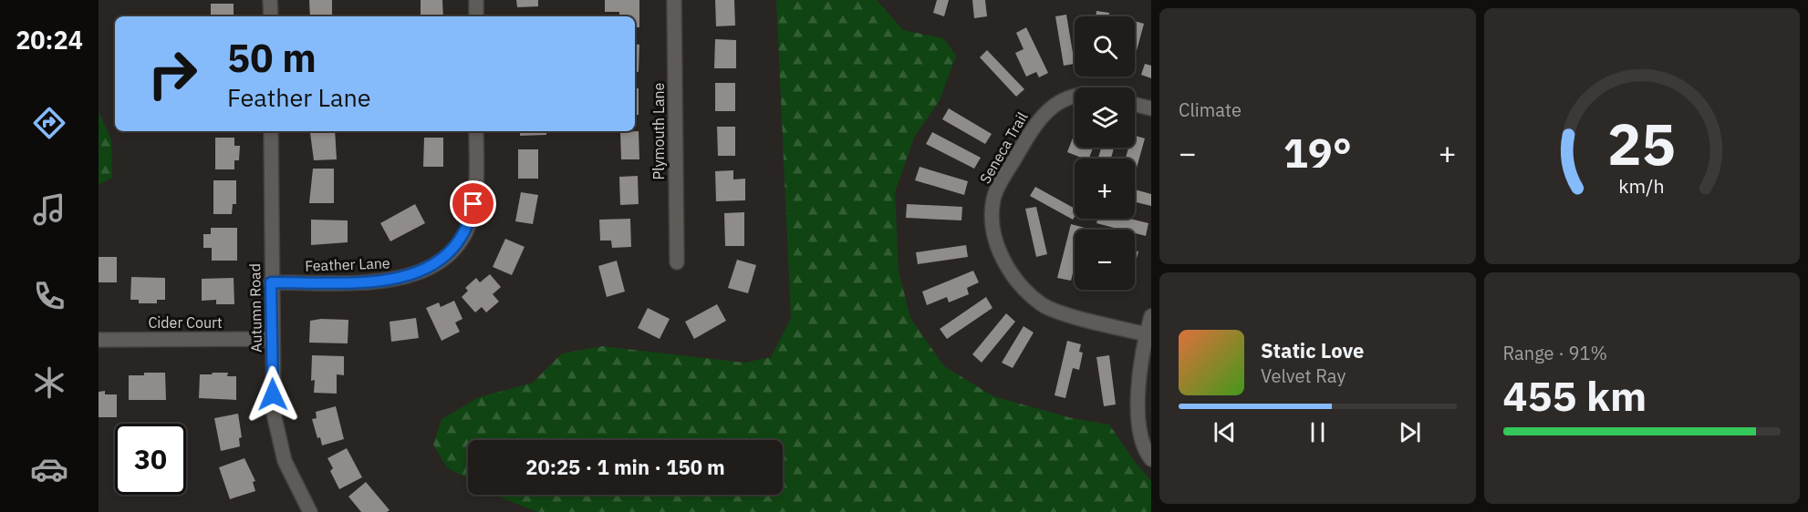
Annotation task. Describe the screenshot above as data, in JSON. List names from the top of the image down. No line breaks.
{"streets":{"street":["Plymouth Lane","Seneca Trail","Feather Lane","Autumn Road","Cider Court"]},"crossings":[["Feather Lane","Autumn Road"],["Autumn Road","Cider Court"]],"page":{"tabs":"20:24","tile":["Climate",["Range · 91%","455 km"]],"map_buttons":["+","−"],"turn":["50 m","Feather Lane"],"heat":["−","19°","+"],"song":["Static Love","Velvet Ray"],"limit":"30","trip":"20:25 · 1 min · 150 m","gauge":["25","km/h"]}}
